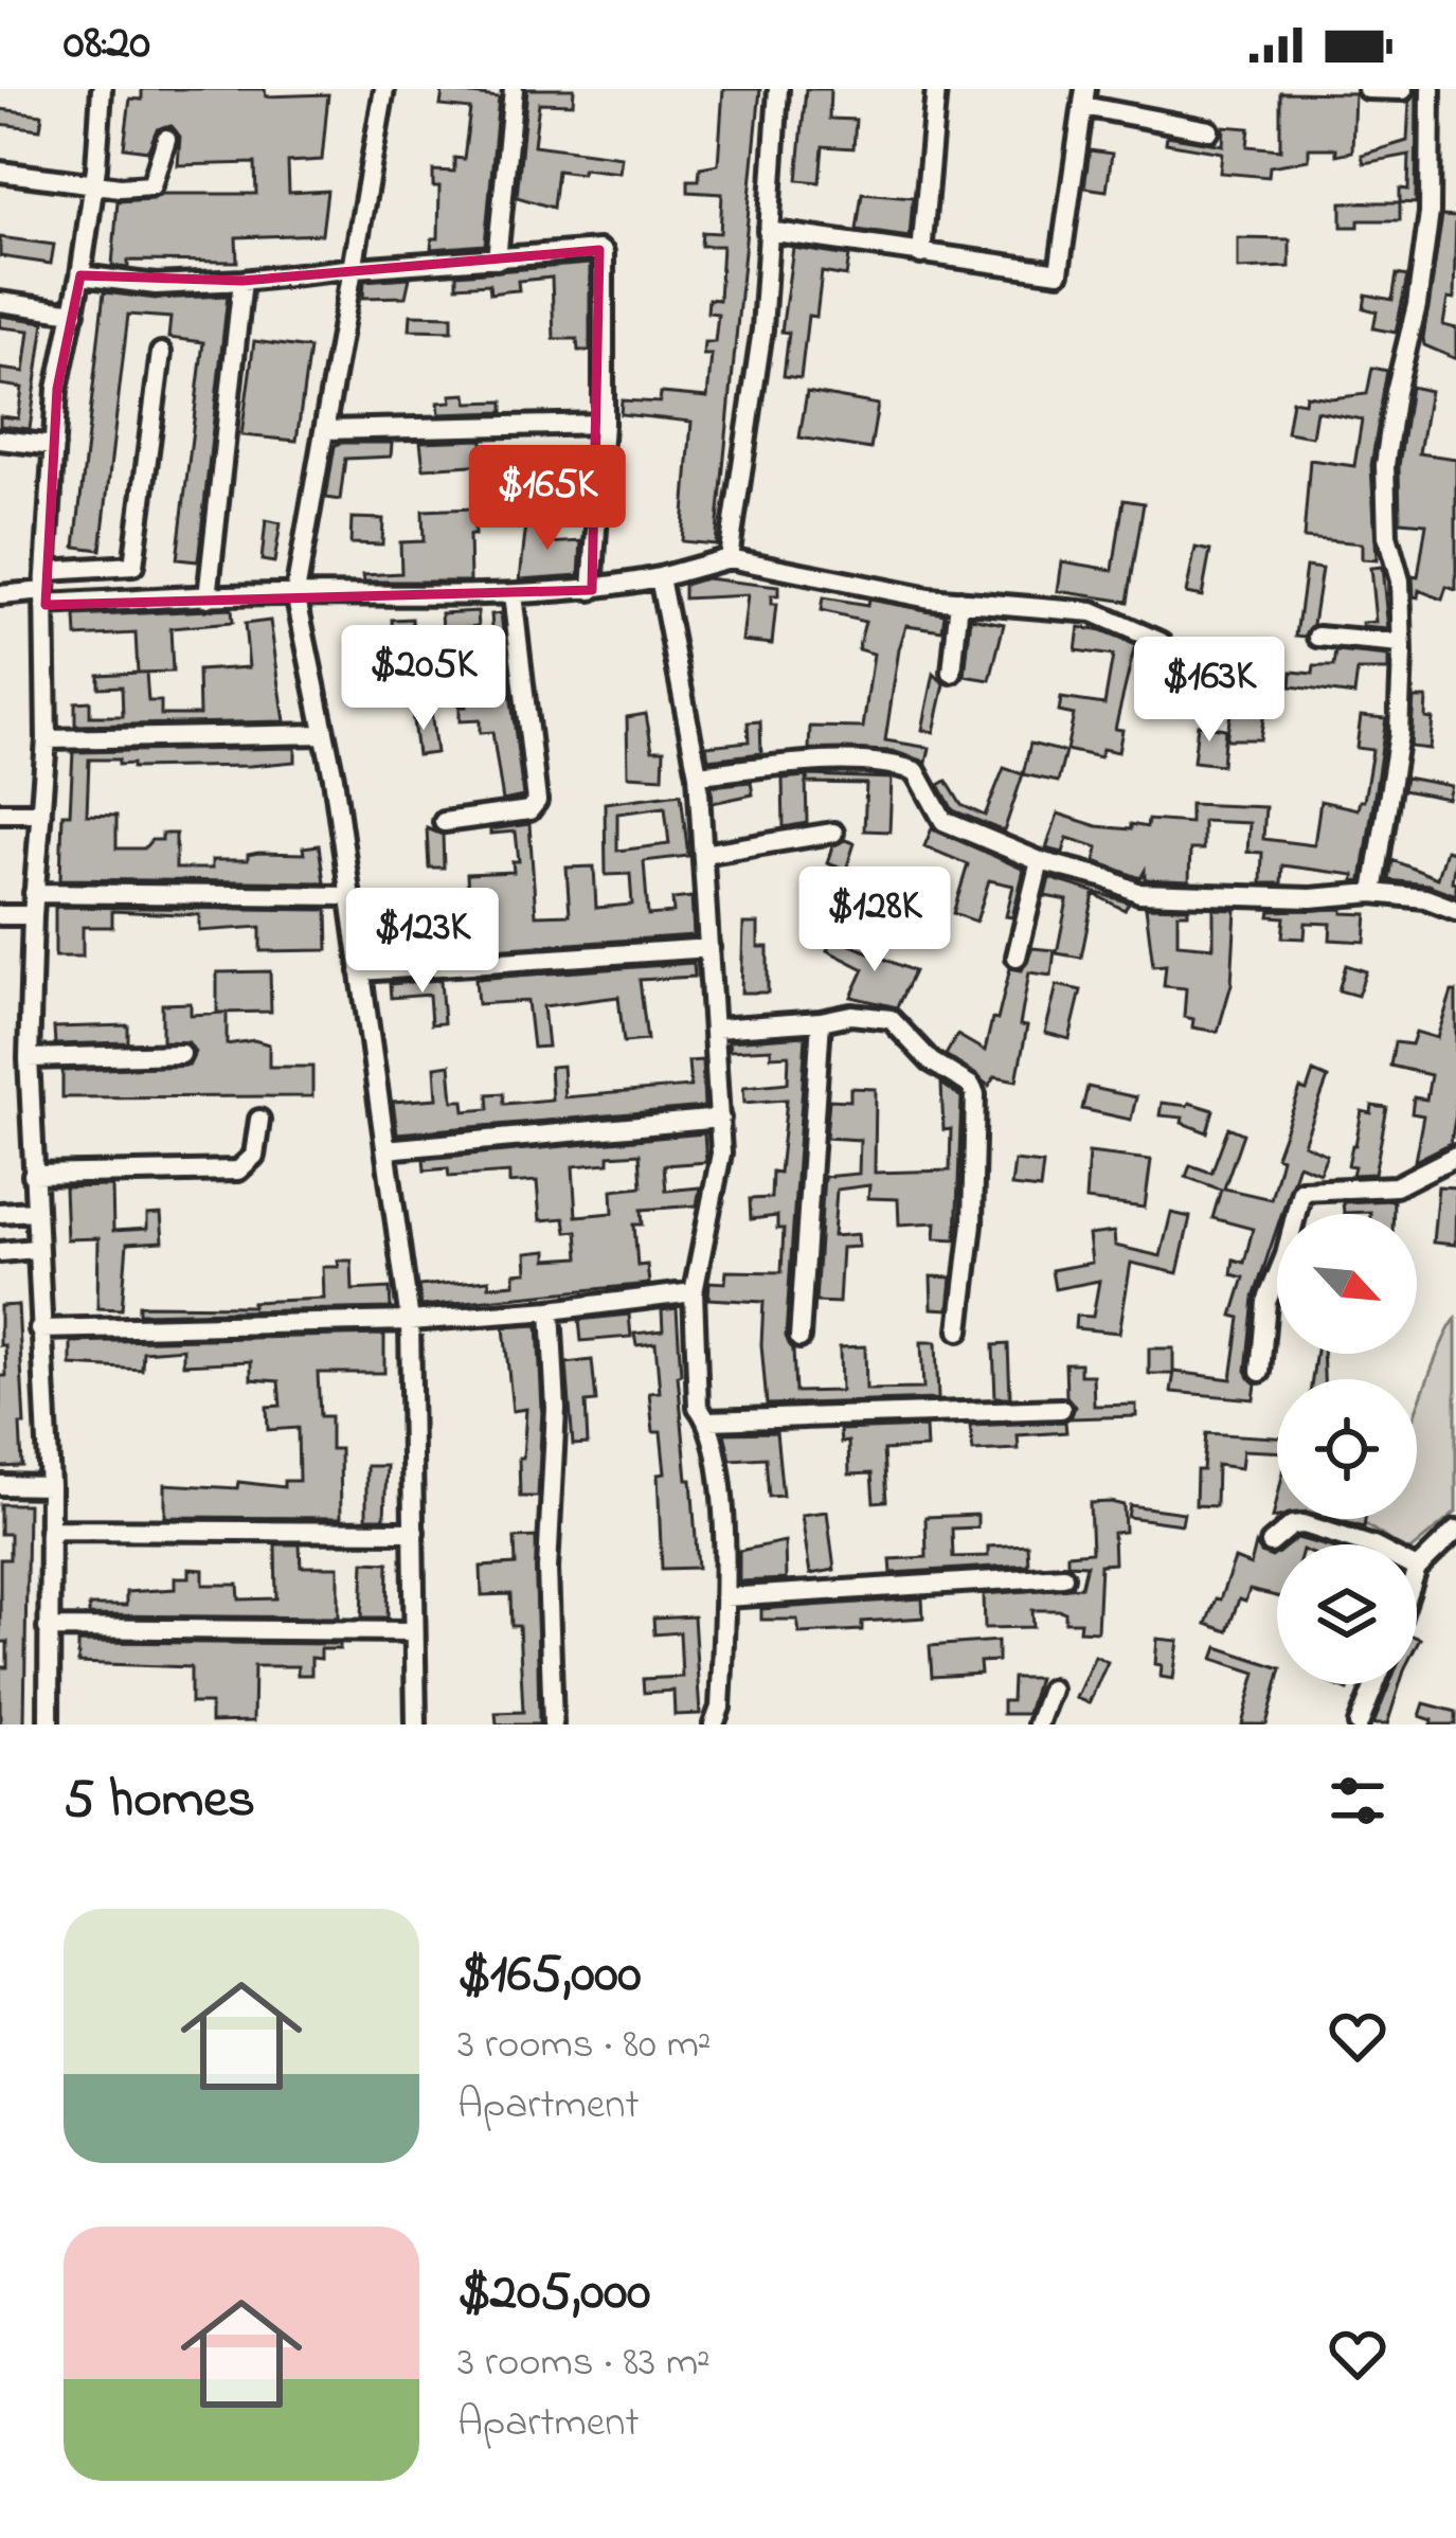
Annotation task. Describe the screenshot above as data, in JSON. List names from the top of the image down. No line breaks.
{"north":"bottom right","page":{"status":"08:20","price":["$165K","$205K","$163K","$128K","$123K"],"heading":"5 homes","list":[{"name":"$165,000","note":"3 rooms · 80 m² · Apartment"},{"name":"$205,000","note":"3 rooms · 83 m² · Apartment"}]}}
